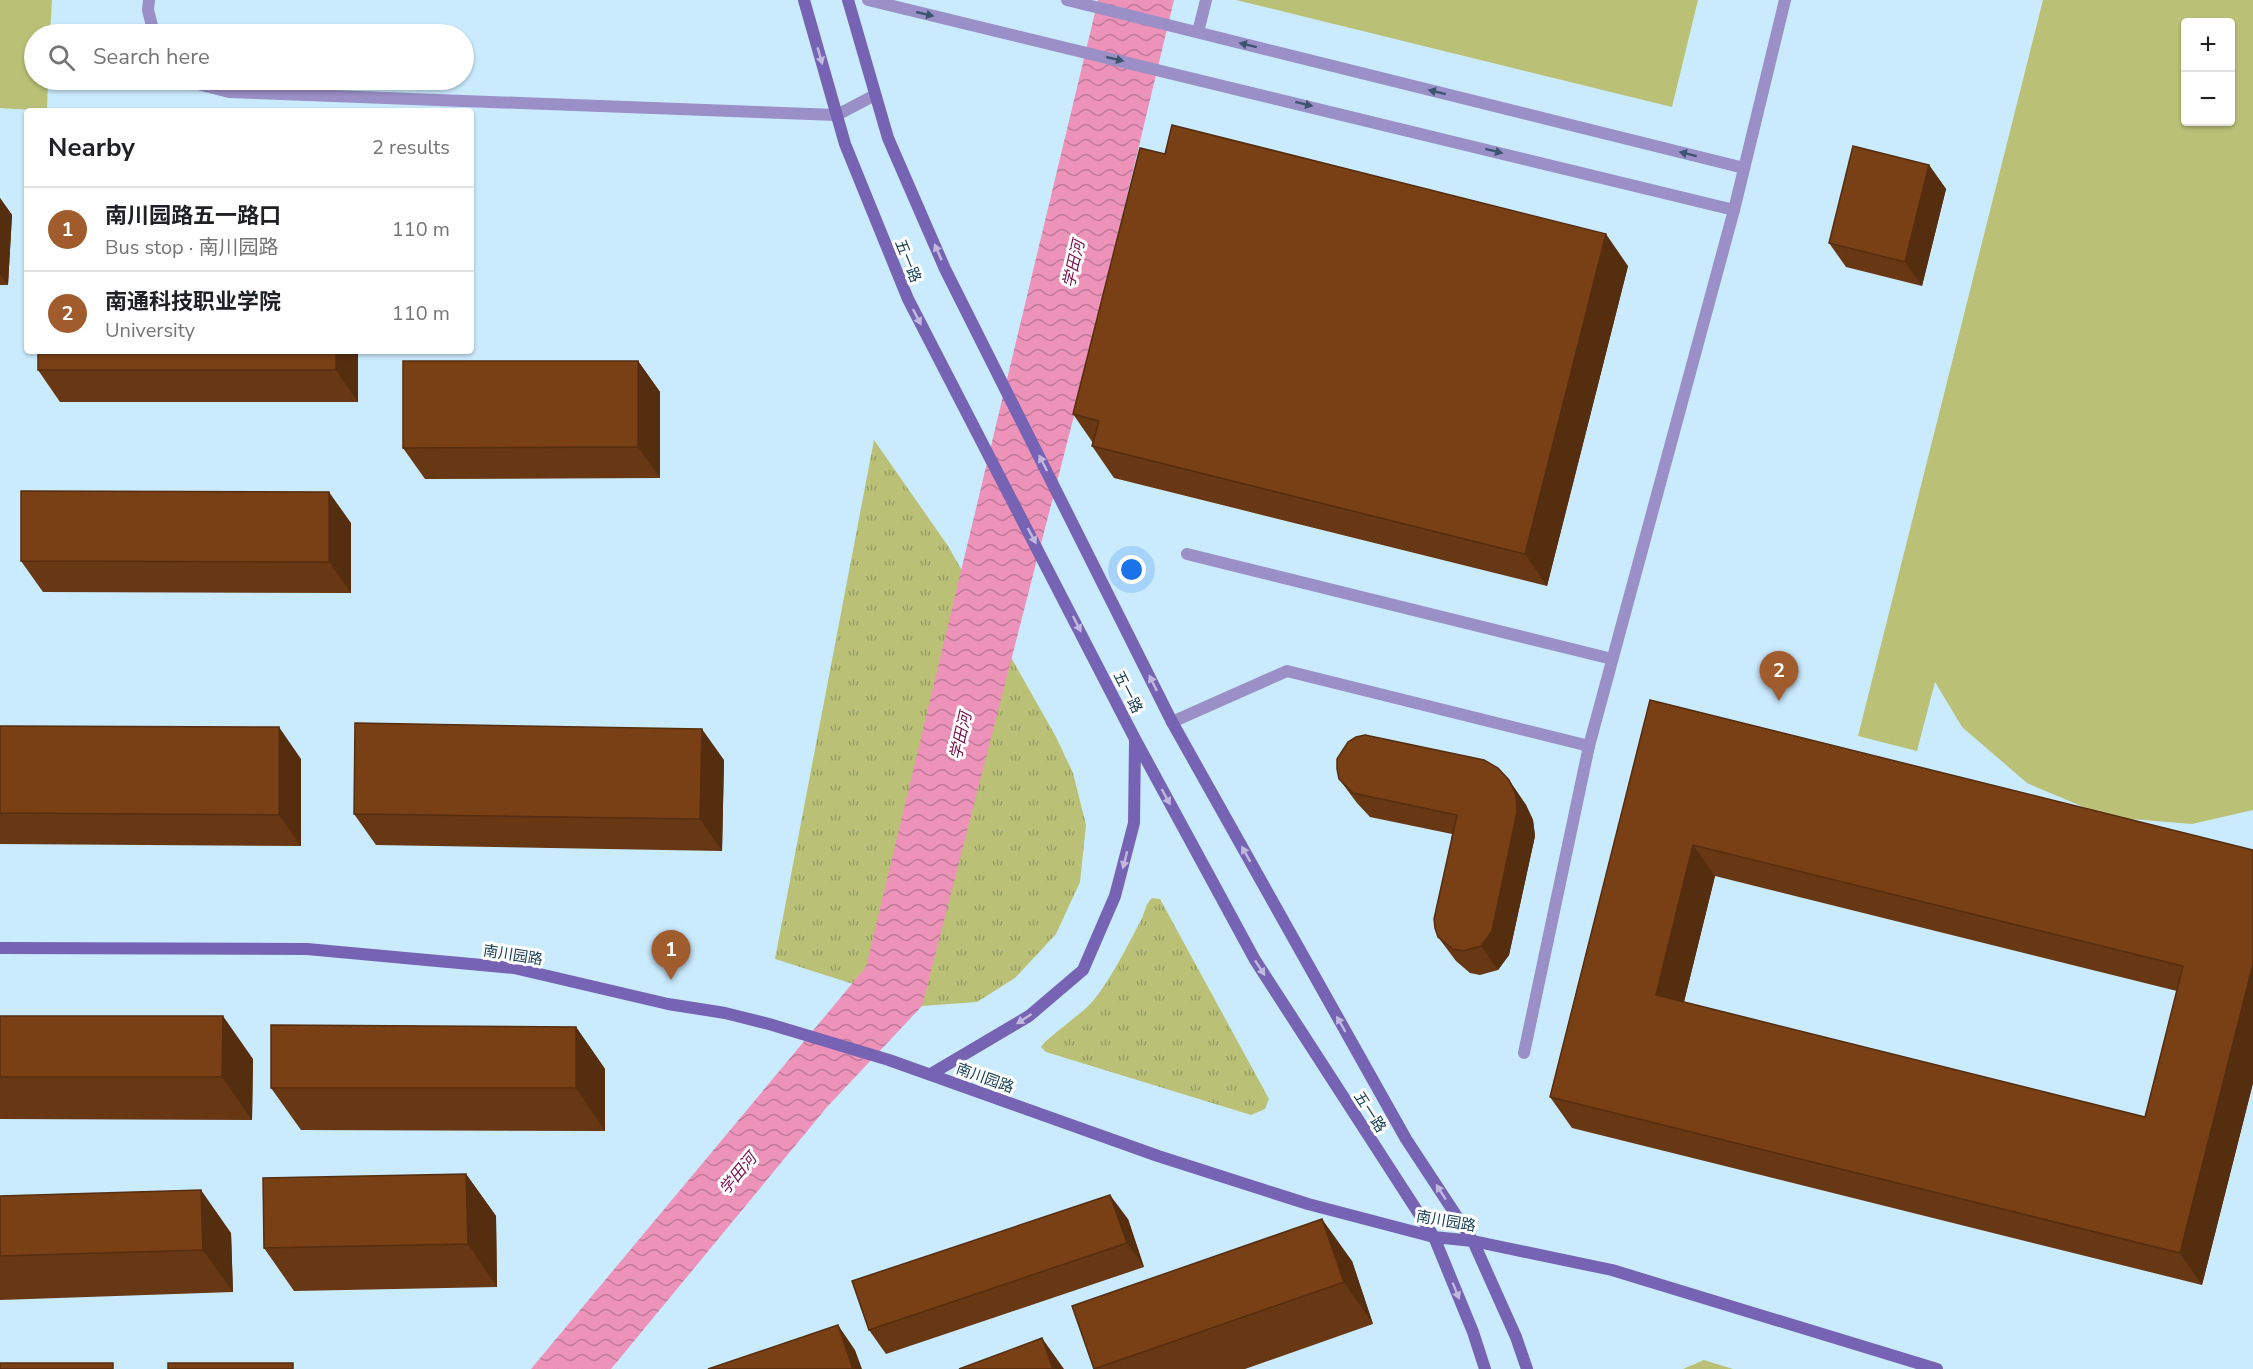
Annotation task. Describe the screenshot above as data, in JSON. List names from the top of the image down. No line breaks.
{"streets":{"main road":["五一路","南川园路"]},"crossings":[["五一路","南川园路"]],"water":["学田河"],"page":{"map_buttons":["+","−"],"search":"Search here","heading":["Nearby","2 results"],"list":[{"mark":"1","name":"南川园路五一路口","note":"Bus stop · 南川园路","value":"110 m"},{"mark":"2","name":"南通科技职业学院","note":"University","value":"110 m"}],"pins":["2","1"]}}
